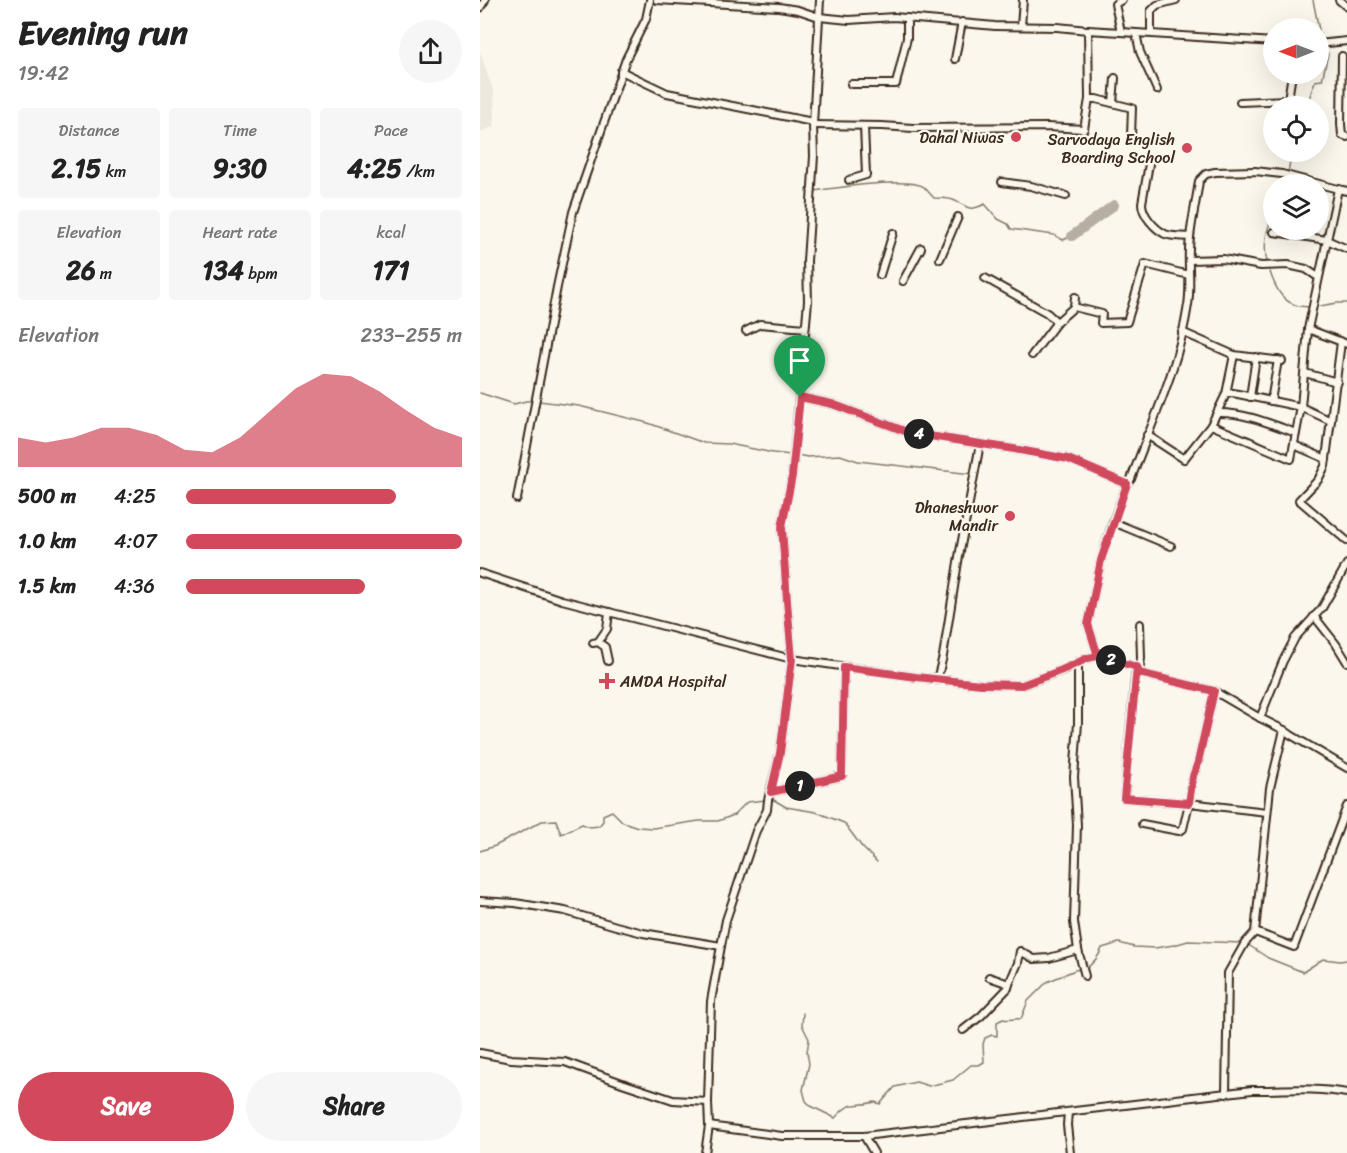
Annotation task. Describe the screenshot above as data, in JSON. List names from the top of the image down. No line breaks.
{"places":{"other":["Dahal Niwas","Sarvodaya English Boarding School","Dhaneshwor Mandir"],"health":["AMDA Hospital"]},"north":"left","page":{"heading":["Evening run","19:42"],"stats":[["Distance","2.15 km"],["Time","9:30"],["Pace","4:25 /km"],["Elevation","26 m"],["Heart rate","134 bpm"],["kcal","171"]],"chart":["Elevation","233–255 m"],"pins":["4","2","1"],"list":[{"name":"500 m","note":"4:25"},{"name":"1.0 km","note":"4:07"},{"name":"1.5 km","note":"4:36"}],"buttons":["Save","Share"]}}
